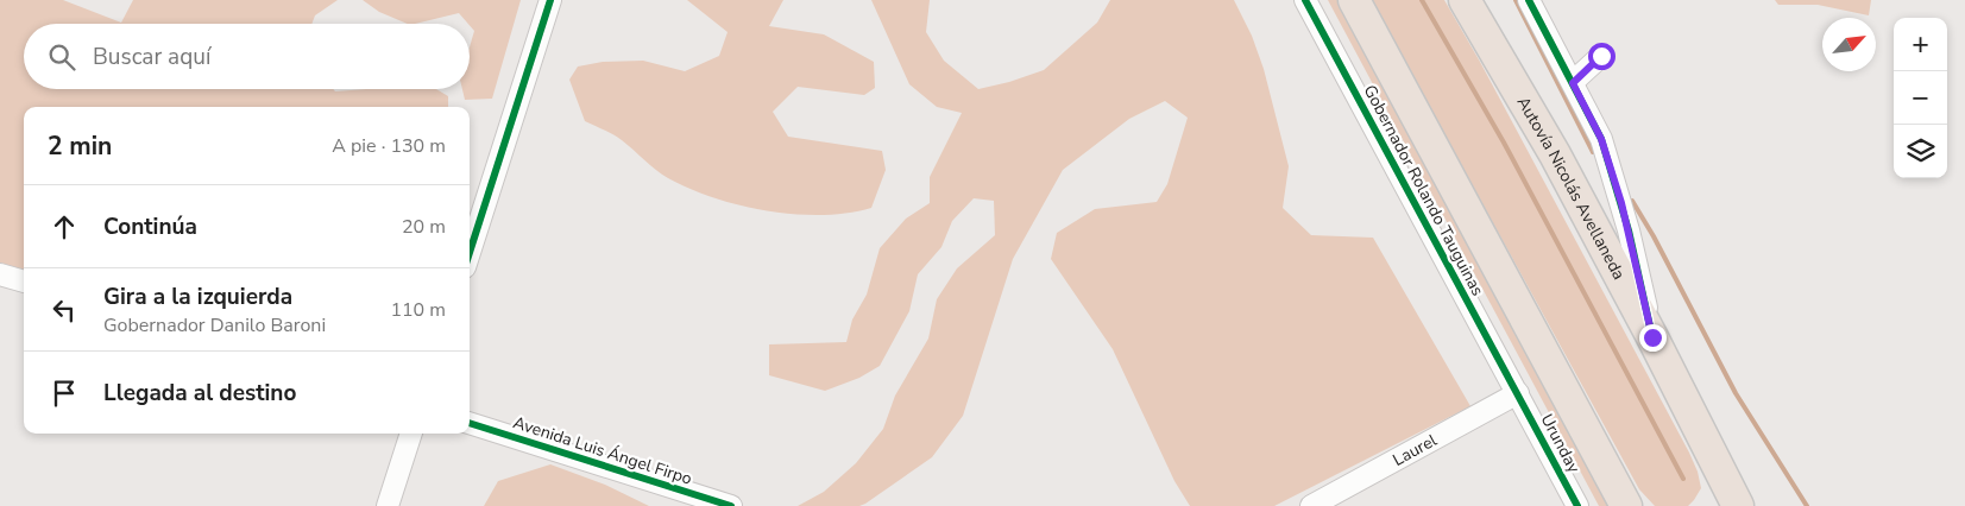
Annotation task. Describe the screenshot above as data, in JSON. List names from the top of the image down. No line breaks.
{"streets":{"highway":["Autovía Nicolás Avellaneda"],"street":["Gobernador Rolando Tauguinas","Urunday","Laurel","Avenida Luis Ángel Firpo"]},"crossings":[["Gobernador Rolando Tauguinas","Urunday"],["Gobernador Rolando Tauguinas","Laurel"],["Urunday","Laurel"]],"north":"top right","page":{"map_buttons":["+","−"],"search":"Buscar aquí","heading":["2 min","A pie · 130 m"],"list":[["Continúa","20 m"],["Gira a la izquierda","Gobernador Danilo Baroni","110 m"],"Llegada al destino"]}}
